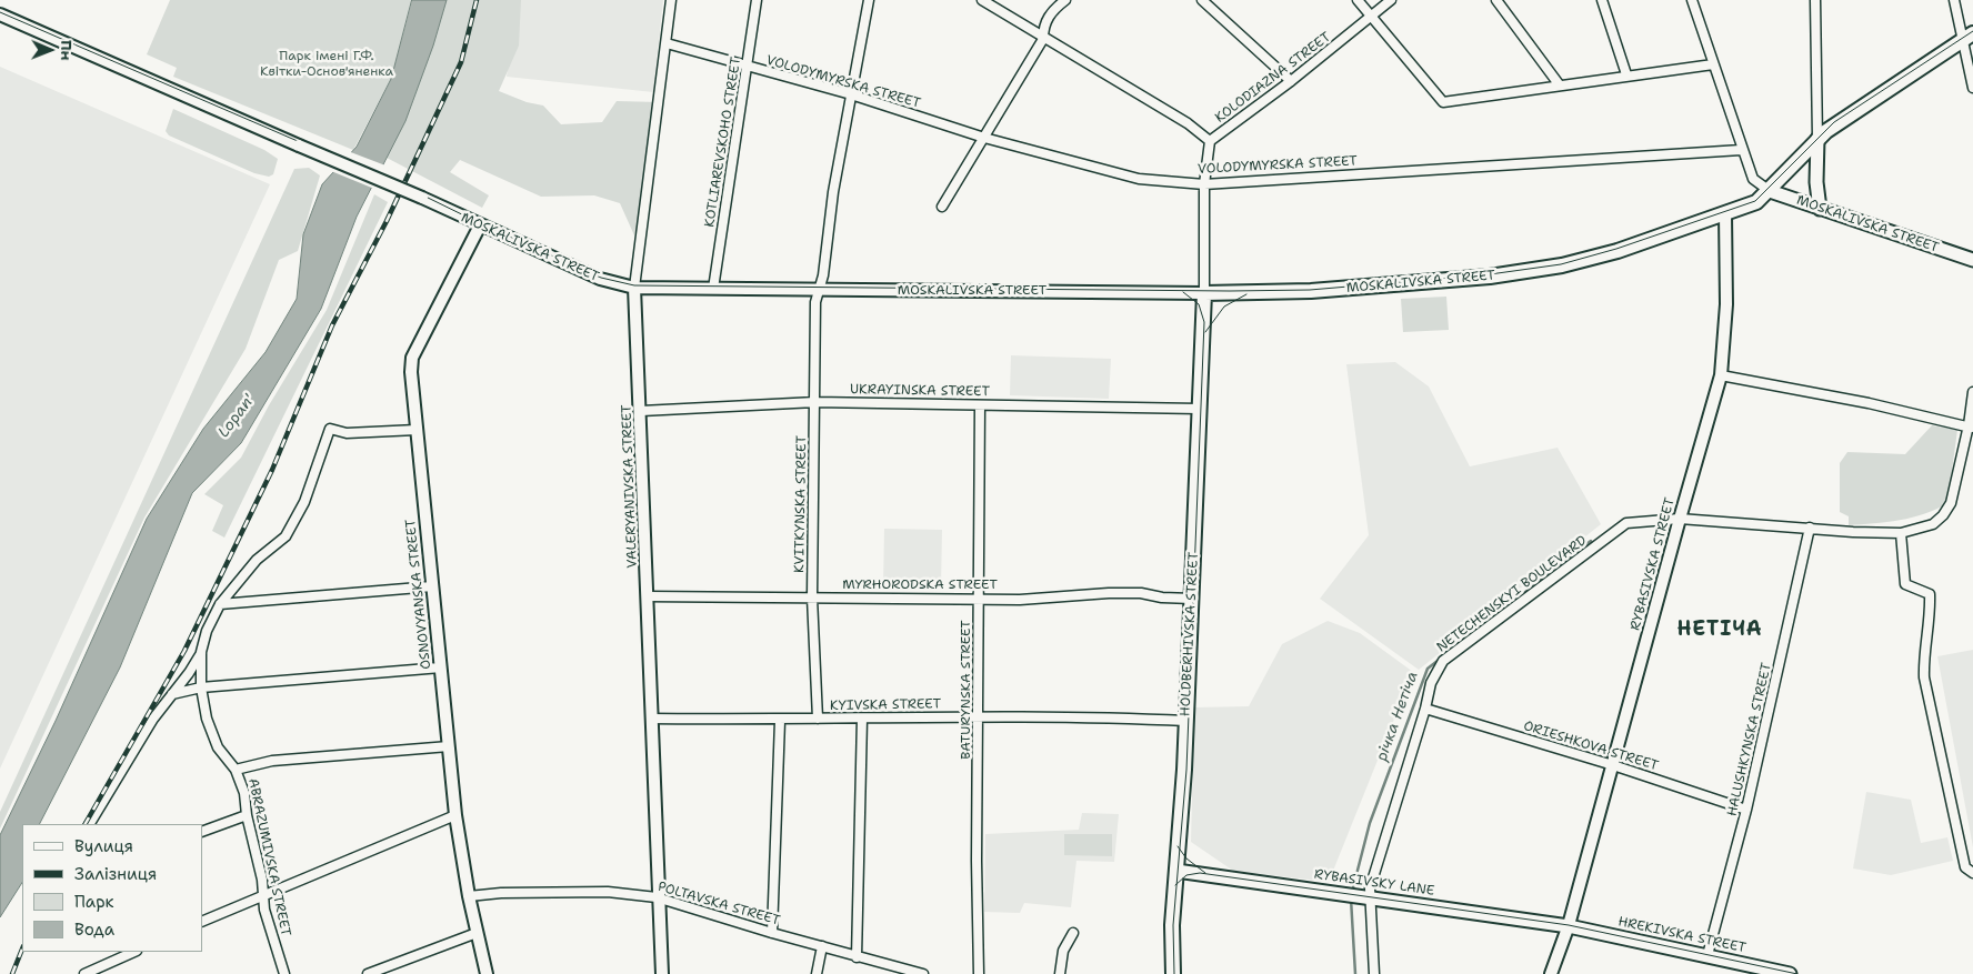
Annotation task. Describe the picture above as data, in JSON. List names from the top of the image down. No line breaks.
{"streets":{"main road":["MOSKALIVSKA STREET","HOLDBERHIVSKA STREET","RYBASIVSKY LANE","HREKIVSKA STREET"],"street":["KOLODIAZNA STREET","VOLODYMYRSKA STREET","KOTLIAREVSKOHO STREET","UKRAYINSKA STREET","VALERYANIVSKA STREET","KVITKYNSKA STREET","RYBASIVSKA STREET","MYRHORODSKA STREET","OSNOVYANSKA STREET","NETECHENSKYI BOULEVARD","BATURYNSKA STREET","KYIVSKA STREET","HALUSHKYNSKA STREET","ORIESHKOVA STREET","ABRAZUMIVSKA STREET","POLTAVSKA STREET"]},"crossings":[["KOLODIAZNA STREET","VOLODYMYRSKA STREET"],["KOLODIAZNA STREET","MOSKALIVSKA STREET"],["KOLODIAZNA STREET","HOLDBERHIVSKA STREET"],["VOLODYMYRSKA STREET","KOTLIAREVSKOHO STREET"],["VOLODYMYRSKA STREET","VALERYANIVSKA STREET"],["VOLODYMYRSKA STREET","KVITKYNSKA STREET"],["KOTLIAREVSKOHO STREET","MOSKALIVSKA STREET"],["MOSKALIVSKA STREET","VALERYANIVSKA STREET"],["MOSKALIVSKA STREET","KVITKYNSKA STREET"],["MOSKALIVSKA STREET","RYBASIVSKA STREET"],["MOSKALIVSKA STREET","OSNOVYANSKA STREET"],["MOSKALIVSKA STREET","HOLDBERHIVSKA STREET"],["UKRAYINSKA STREET","VALERYANIVSKA STREET"],["UKRAYINSKA STREET","KVITKYNSKA STREET"],["UKRAYINSKA STREET","HOLDBERHIVSKA STREET"],["UKRAYINSKA STREET","BATURYNSKA STREET"],["VALERYANIVSKA STREET","MYRHORODSKA STREET"],["VALERYANIVSKA STREET","KYIVSKA STREET"],["VALERYANIVSKA STREET","POLTAVSKA STREET"],["KVITKYNSKA STREET","MYRHORODSKA STREET"],["KVITKYNSKA STREET","KYIVSKA STREET"],["RYBASIVSKA STREET","NETECHENSKYI BOULEVARD"],["RYBASIVSKA STREET","ORIESHKOVA STREET"],["RYBASIVSKA STREET","RYBASIVSKY LANE"],["RYBASIVSKA STREET","HREKIVSKA STREET"],["MYRHORODSKA STREET","HOLDBERHIVSKA STREET"],["MYRHORODSKA STREET","BATURYNSKA STREET"],["OSNOVYANSKA STREET","POLTAVSKA STREET"],["NETECHENSKYI BOULEVARD","HALUSHKYNSKA STREET"],["NETECHENSKYI BOULEVARD","ORIESHKOVA STREET"],["NETECHENSKYI BOULEVARD","RYBASIVSKY LANE"],["HOLDBERHIVSKA STREET","KYIVSKA STREET"],["HOLDBERHIVSKA STREET","RYBASIVSKY LANE"],["BATURYNSKA STREET","KYIVSKA STREET"],["HALUSHKYNSKA STREET","ORIESHKOVA STREET"],["HALUSHKYNSKA STREET","HREKIVSKA STREET"],["RYBASIVSKY LANE","HREKIVSKA STREET"]],"districts":["НЕТІЧА"],"water":["Lopan'","річка Нетіча"],"parks":["Парк імені Г.Ф. Квітки-Основ'яненка"],"legend":["Вулиця","Залізниця","Парк","Вода"],"north":"right"}
